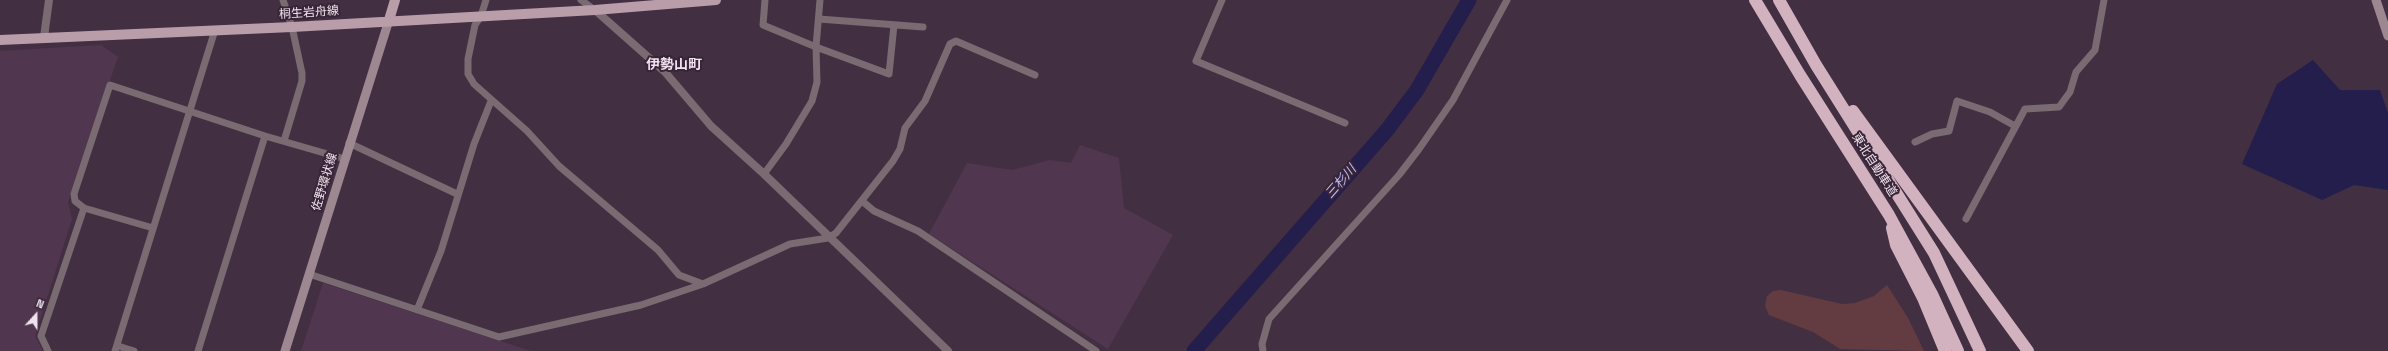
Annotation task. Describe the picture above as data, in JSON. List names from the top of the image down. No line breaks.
{"streets":{"highway":["東北自動車道"],"main road":["桐生岩舟線","佐野環状線"]},"crossings":[["桐生岩舟線","佐野環状線"]],"districts":["伊勢山町"],"water":["三杉川"],"north":"top"}
